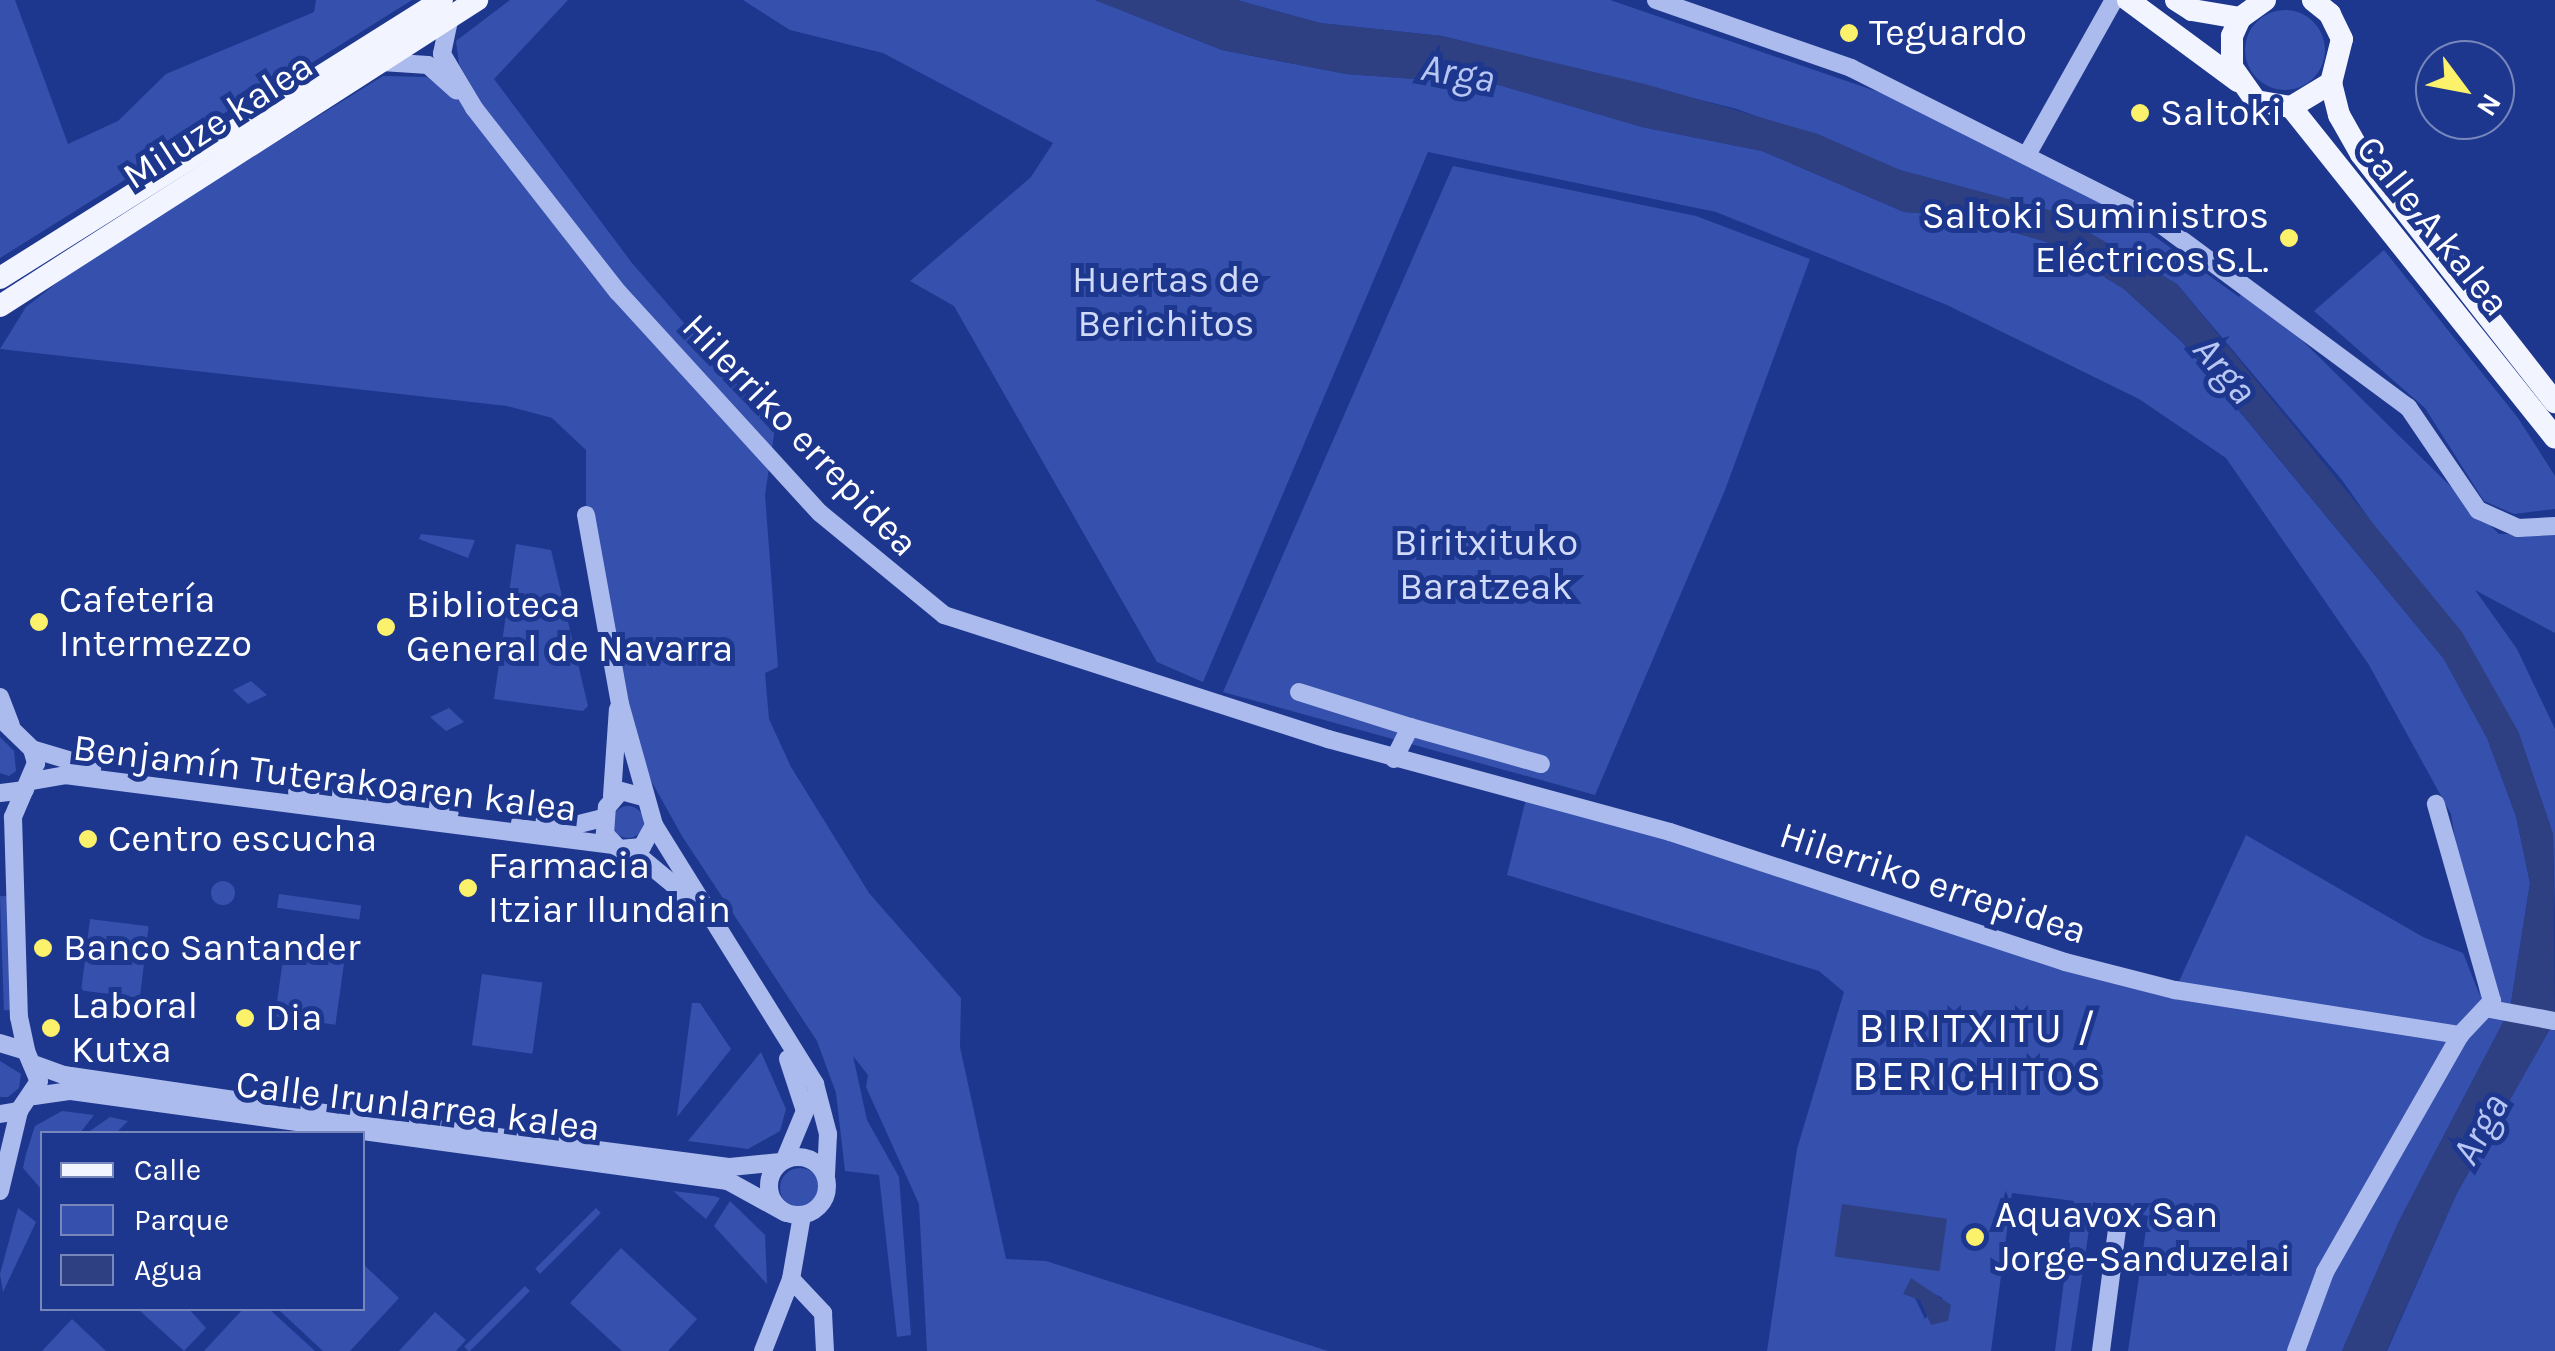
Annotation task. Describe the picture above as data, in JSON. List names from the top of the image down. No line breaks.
{"streets":{"main road":["Miluze kalea","Calle A kalea"],"street":["Hilerriko errepidea","Benjamín Tuterakoaren kalea","Calle Irunlarrea kalea"]},"crossings":[["Miluze kalea","Hilerriko errepidea"]],"districts":["BIRITXITU / BERICHITOS"],"water":["Arga"],"parks":["Huertas de Berichitos","Biritxituko Baratzeak"],"places":["Teguardo","Saltoki","Saltoki Suministros Eléctricos S.L.","Cafetería Intermezzo","Biblioteca General de Navarra","Centro escucha","Farmacia Itziar Ilundain","Banco Santander","Dia","Laboral Kutxa","Aquavox San Jorge-Sanduzelai"],"legend":["Calle","Parque","Agua"],"north":"bottom right"}
